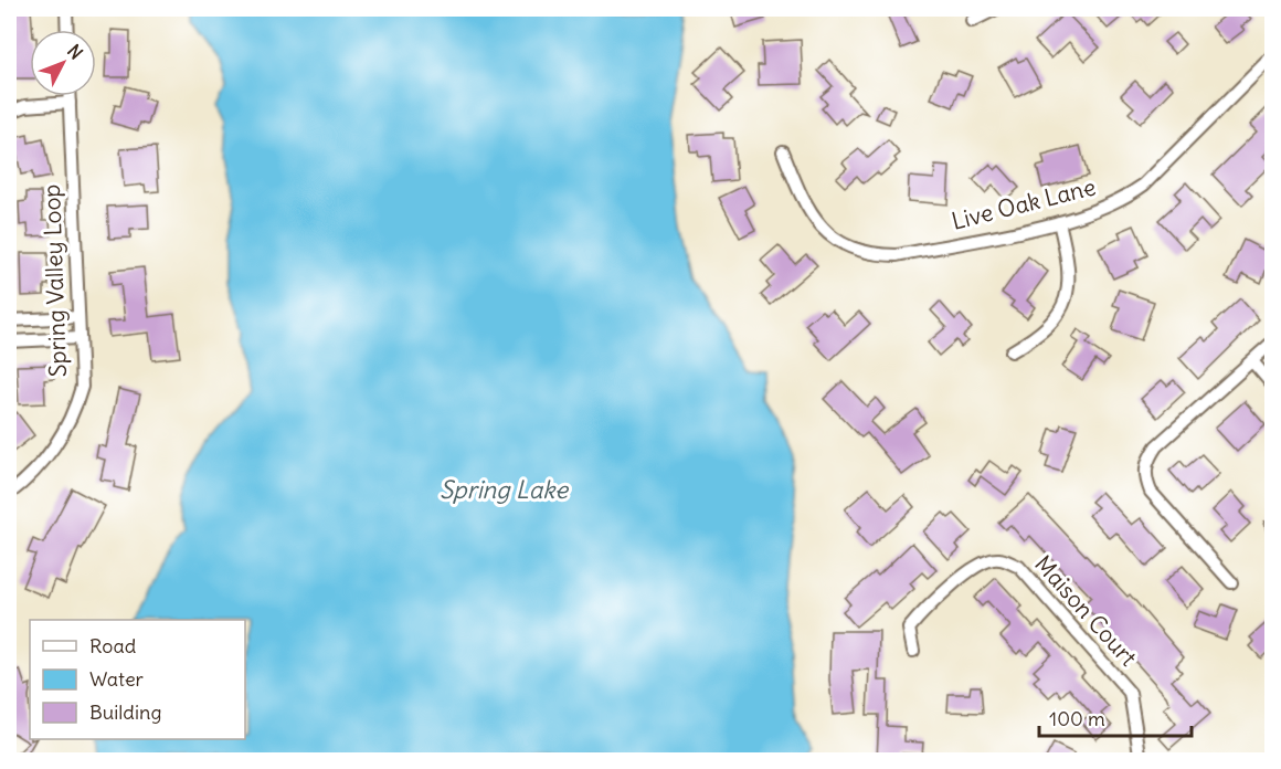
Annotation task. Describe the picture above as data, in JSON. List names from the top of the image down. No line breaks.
{"streets":{"street":["Live Oak Lane","Spring Valley Loop","Maison Court"]},"water":["Spring Lake"],"legend":["Road","Water","Building"],"scale_bar":"100 m","north":"top right"}
